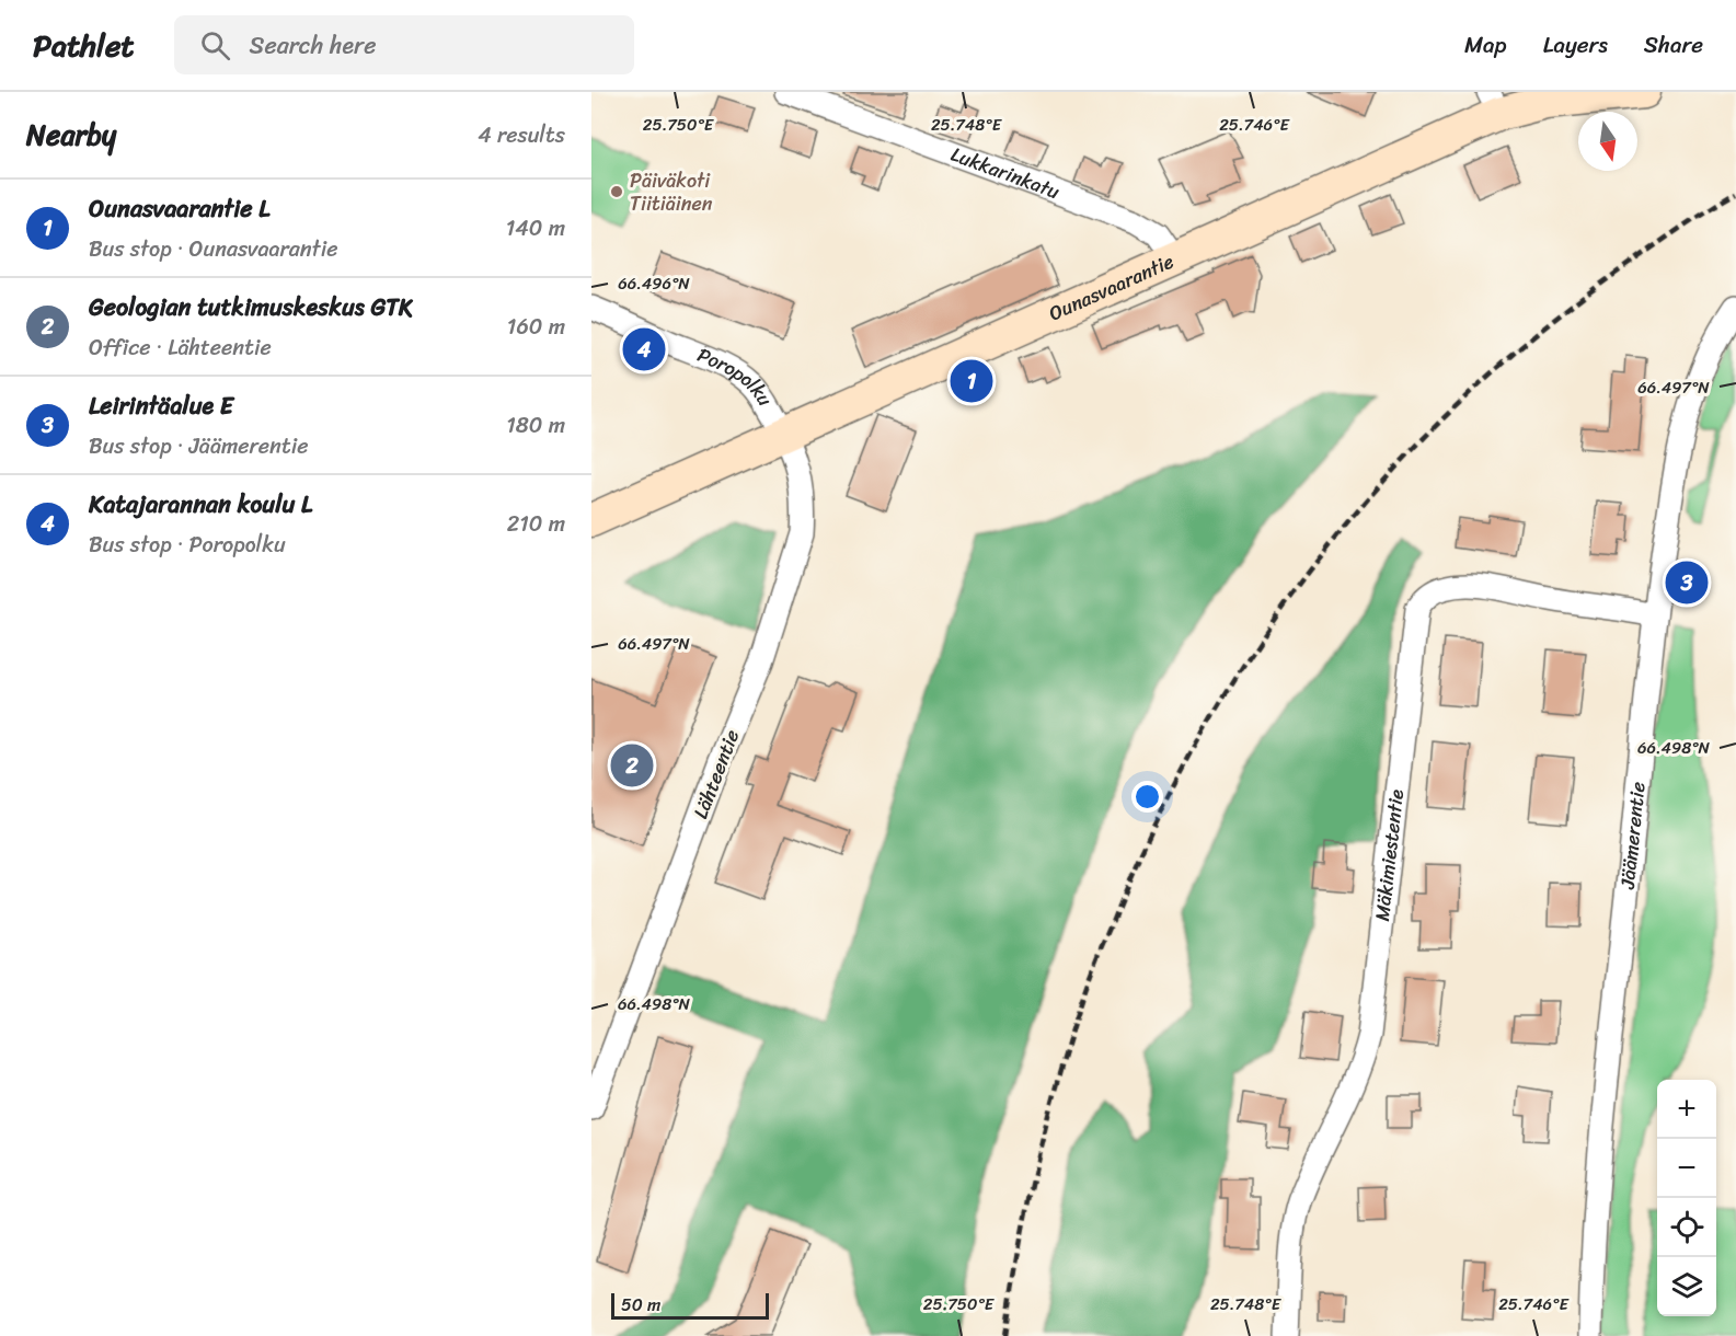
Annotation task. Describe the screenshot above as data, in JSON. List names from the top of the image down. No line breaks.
{"streets":{"street":["Lukkarinkatu","Ounasvaarantie","Poropolku","Lähteentie","Jäämerentie","Mäkimiestentie"]},"crossings":[["Lukkarinkatu","Ounasvaarantie"],["Ounasvaarantie","Poropolku"],["Ounasvaarantie","Lähteentie"],["Poropolku","Lähteentie"],["Jäämerentie","Mäkimiestentie"]],"places":["Päiväkoti Tiitiäinen"],"scale_bar":"50 m","north":"bottom","page":{"header":"Pathlet","search":"Search here","nav":["Map","Layers","Share"],"heading":["Nearby","4 results"],"list":[{"mark":"1","name":"Ounasvaarantie L","note":"Bus stop · Ounasvaarantie","value":"140 m"},{"mark":"2","name":"Geologian tutkimuskeskus GTK","note":"Office · Lähteentie","value":"160 m"},{"mark":"3","name":"Leirintäalue E","note":"Bus stop · Jäämerentie","value":"180 m"},{"mark":"4","name":"Katajarannan koulu L","note":"Bus stop · Poropolku","value":"210 m"}],"pins":["4","1","3","2"],"map_buttons":["+","−"],"scale":"50 m"},"coordinates":["25.750°E","25.748°E","25.746°E","66.496°N","66.497°N","66.498°N"]}
